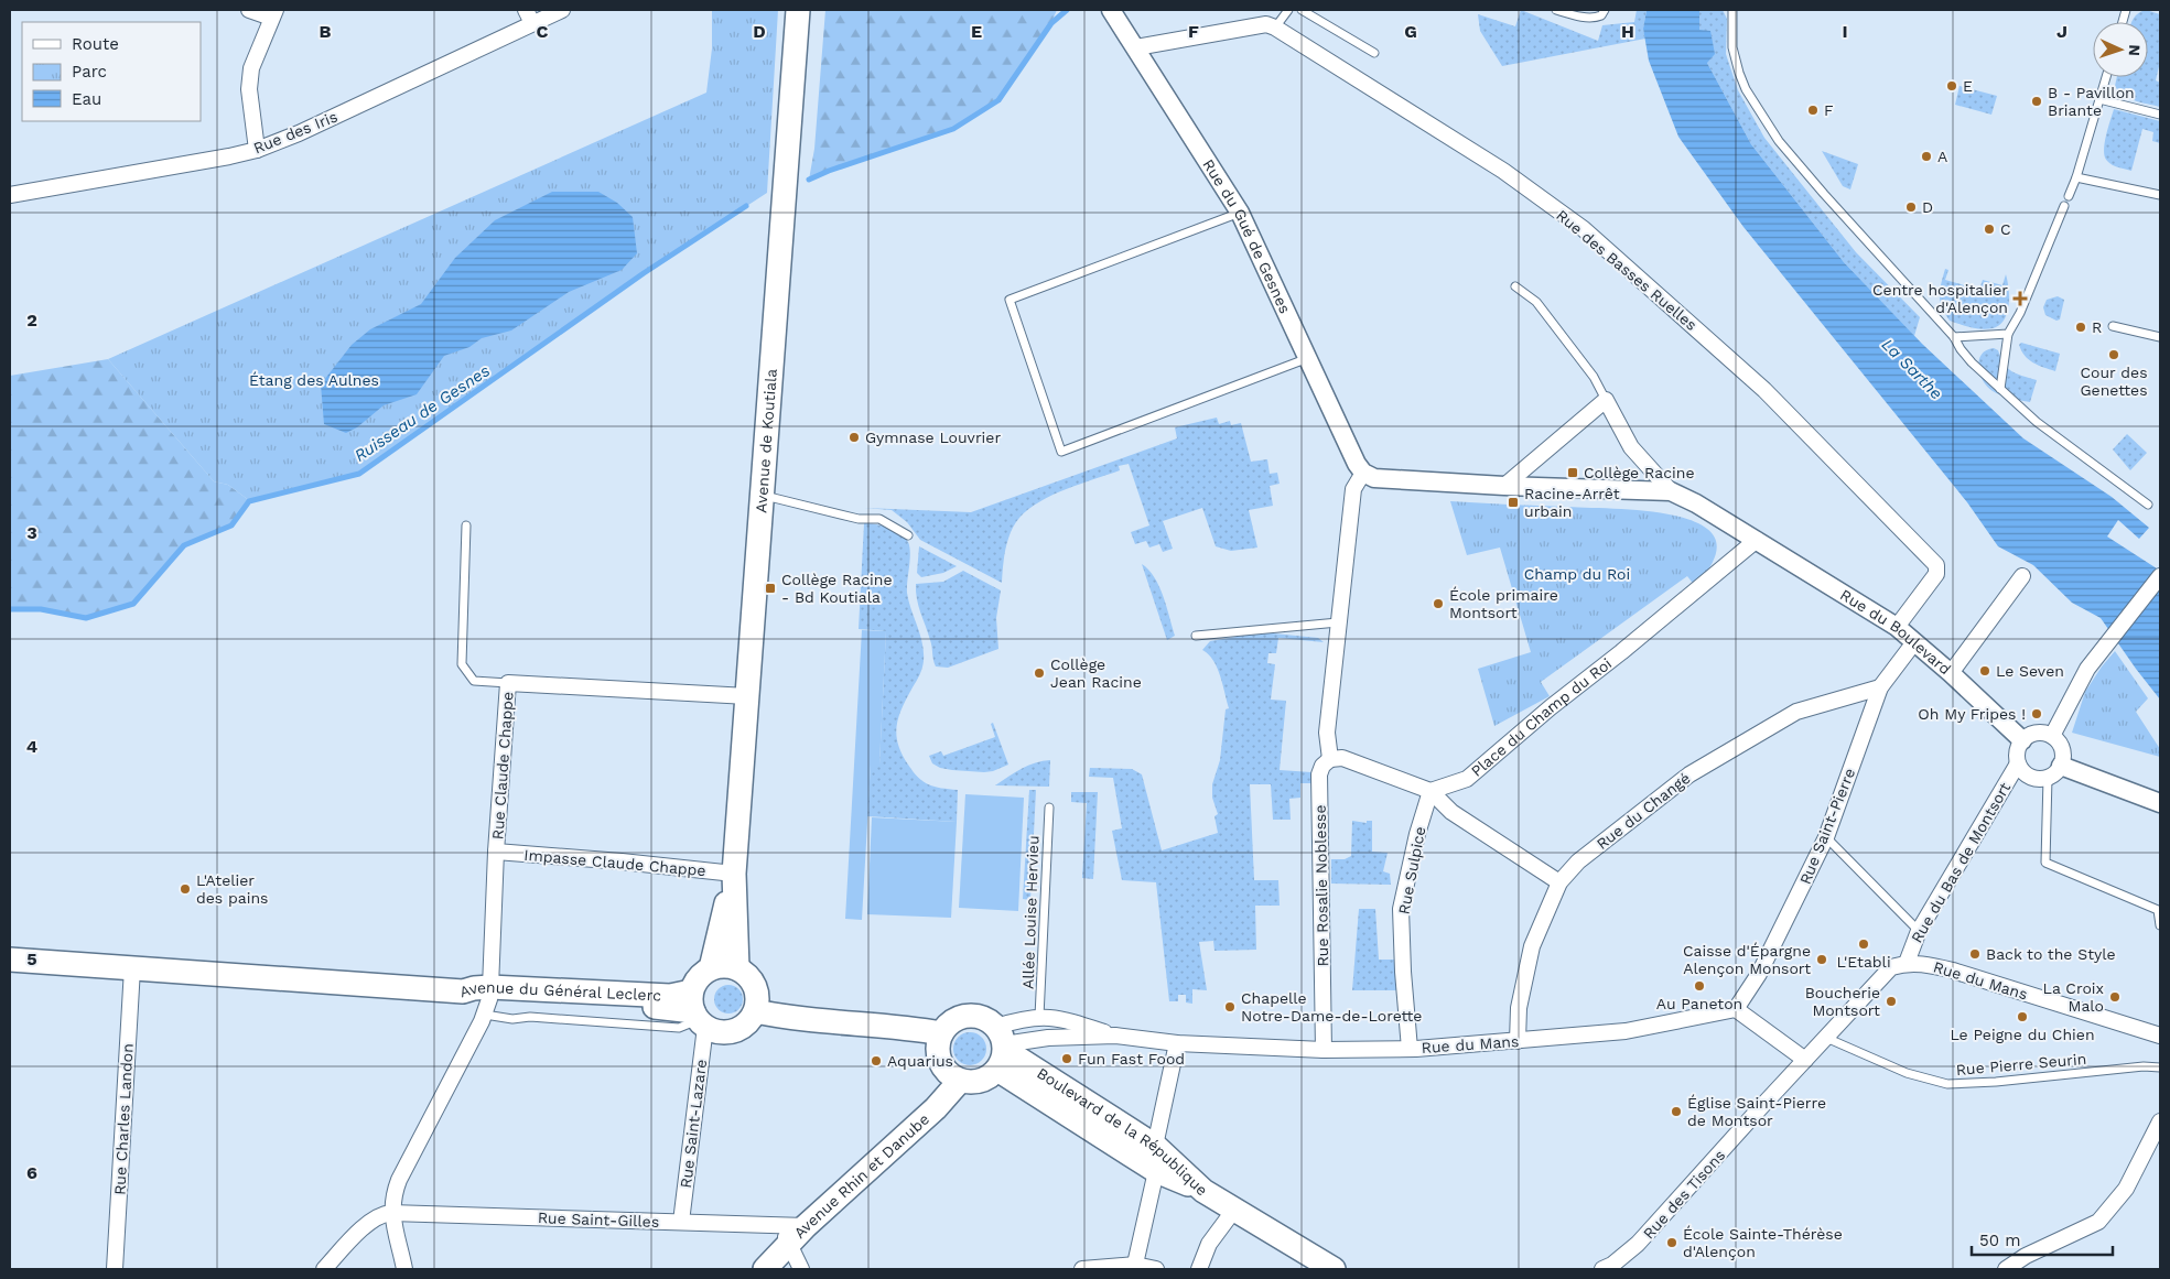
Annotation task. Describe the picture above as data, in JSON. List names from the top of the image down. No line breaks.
{"streets":{"main road":["Avenue de Koutiala","Avenue du Général Leclerc","Boulevard de la République","Avenue Rhin et Danube"],"street":["Rue des Iris","Rue du Gué de Gesnes","Rue des Basses Ruelles","Rue du Boulevard","Place du Champ du Roi","Rue Claude Chappe","Rue du Changé","Rue Saint-Pierre","Impasse Claude Chappe","Rue du Bas de Montsort","Rue Sulpice","Rue Rosalie Noblesse","Rue du Mans","Rue Charles Landon","Rue Saint-Lazare","Rue des Tisons","Rue Saint-Gilles"],"lane":["Allée Louise Hervieu","Rue Pierre Seurin"]},"crossings":[["Rue des Basses Ruelles","Rue du Boulevard"],["Avenue de Koutiala","Rue Claude Chappe"],["Avenue de Koutiala","Impasse Claude Chappe"],["Avenue de Koutiala","Avenue du Général Leclerc"],["Avenue de Koutiala","Rue Saint-Lazare"],["Rue du Boulevard","Place du Champ du Roi"],["Rue du Boulevard","Rue Saint-Pierre"],["Rue du Boulevard","Rue du Bas de Montsort"],["Place du Champ du Roi","Rue Sulpice"],["Rue Claude Chappe","Impasse Claude Chappe"],["Rue Claude Chappe","Avenue du Général Leclerc"],["Rue du Changé","Rue Saint-Pierre"],["Rue du Changé","Rue du Mans"],["Rue Saint-Pierre","Rue du Mans"],["Rue du Bas de Montsort","Rue du Mans"],["Rue Sulpice","Rue du Mans"],["Rue Rosalie Noblesse","Rue du Mans"],["Allée Louise Hervieu","Rue du Mans"],["Rue du Mans","Boulevard de la République"],["Rue du Mans","Avenue Rhin et Danube"],["Avenue du Général Leclerc","Rue Charles Landon"],["Avenue du Général Leclerc","Rue Saint-Lazare"],["Rue Pierre Seurin","Rue des Tisons"],["Rue Saint-Lazare","Rue Saint-Gilles"],["Boulevard de la République","Avenue Rhin et Danube"],["Avenue Rhin et Danube","Rue Saint-Gilles"]],"water":["La Sarthe","Ruisseau de Gesnes"],"parks":["Étang des Aulnes","Champ du Roi"],"places":{"other":["E","B - Pavillon Briante","F","A","D","C","R","Cour des Genettes","Gymnase Louvrier","École primaire Montsort","Le Seven","Collège Jean Racine","Oh My Fripes !","L'Atelier des pains","L'Etabli","Back to the Style","Caisse d'Épargne Alençon Monsort","Au Paneton","La Croix Malo","Boucherie Montsort","Chapelle Notre-Dame-de-Lorette","Le Peigne du Chien","Fun Fast Food","Aquarius","Église Saint-Pierre de Montsor","École Sainte-Thérèse d'Alençon"],"health":["Centre hospitalier d'Alençon"],"transit":["Collège Racine","Racine-Arrêt urbain","Collège Racine - Bd Koutiala"]},"legend":["Route","Parc","Eau"],"scale_bar":"50 m","north":"right","grid":{"columns":["B","C","D","E","F","G","H","I","J"],"rows":["2","3","4","5","6"]}}
